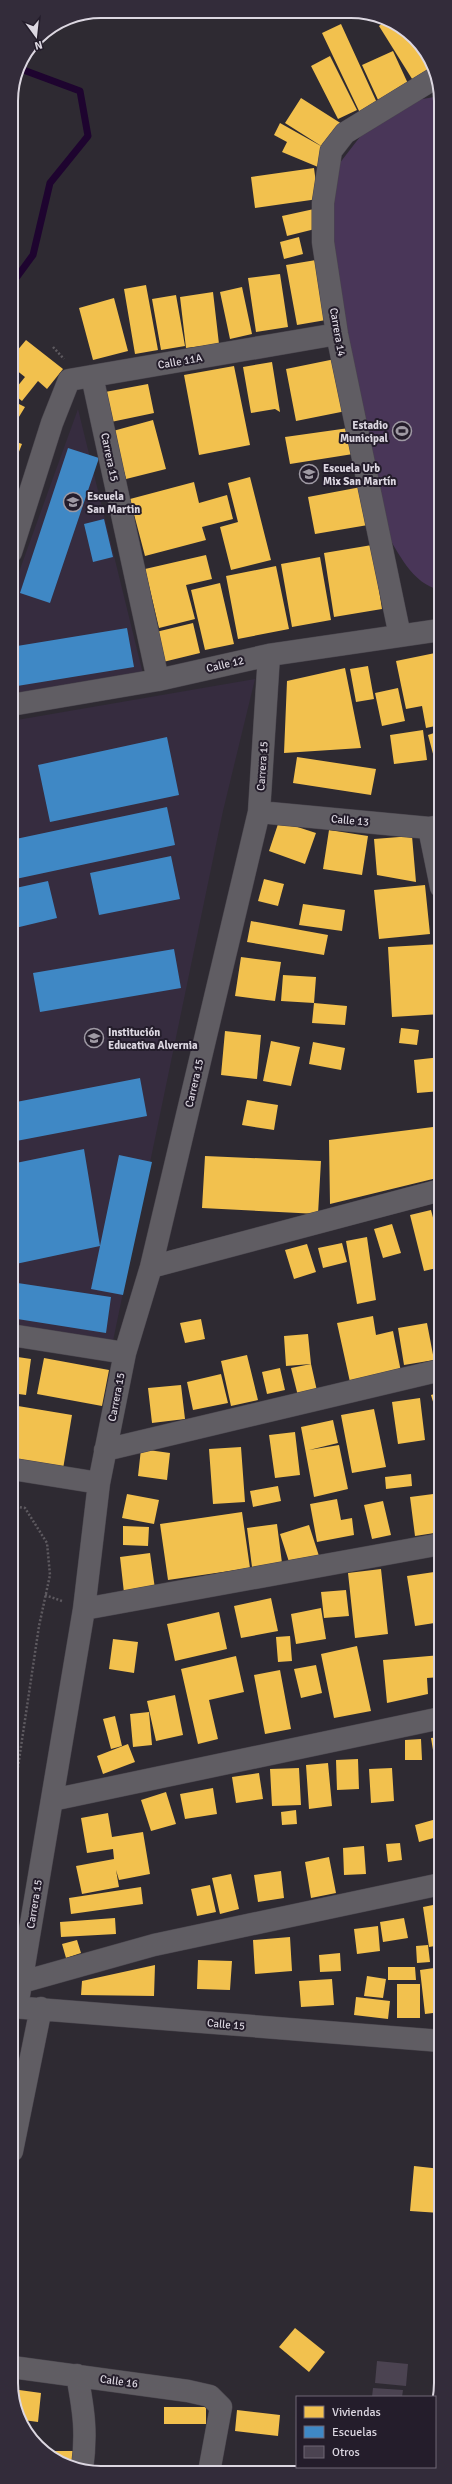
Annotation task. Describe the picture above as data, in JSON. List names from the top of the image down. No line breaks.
{"streets":{"street":["Carrera 14","Calle 11A","Carrera 15","Calle 12","Calle 13","Calle 15","Calle 16"]},"crossings":[["Carrera 14","Calle 11A"],["Carrera 14","Calle 12"],["Calle 11A","Carrera 15"],["Carrera 15","Calle 12"],["Carrera 15","Calle 13"]],"places":{"sports":["Estadio Municipal"],"school or university":["Escuela Urb Mix San Martín","Escuela San Martin","Institución Educativa Alvernia"]},"legend":["Viviendas","Escuelas","Otros"],"north":"bottom"}
